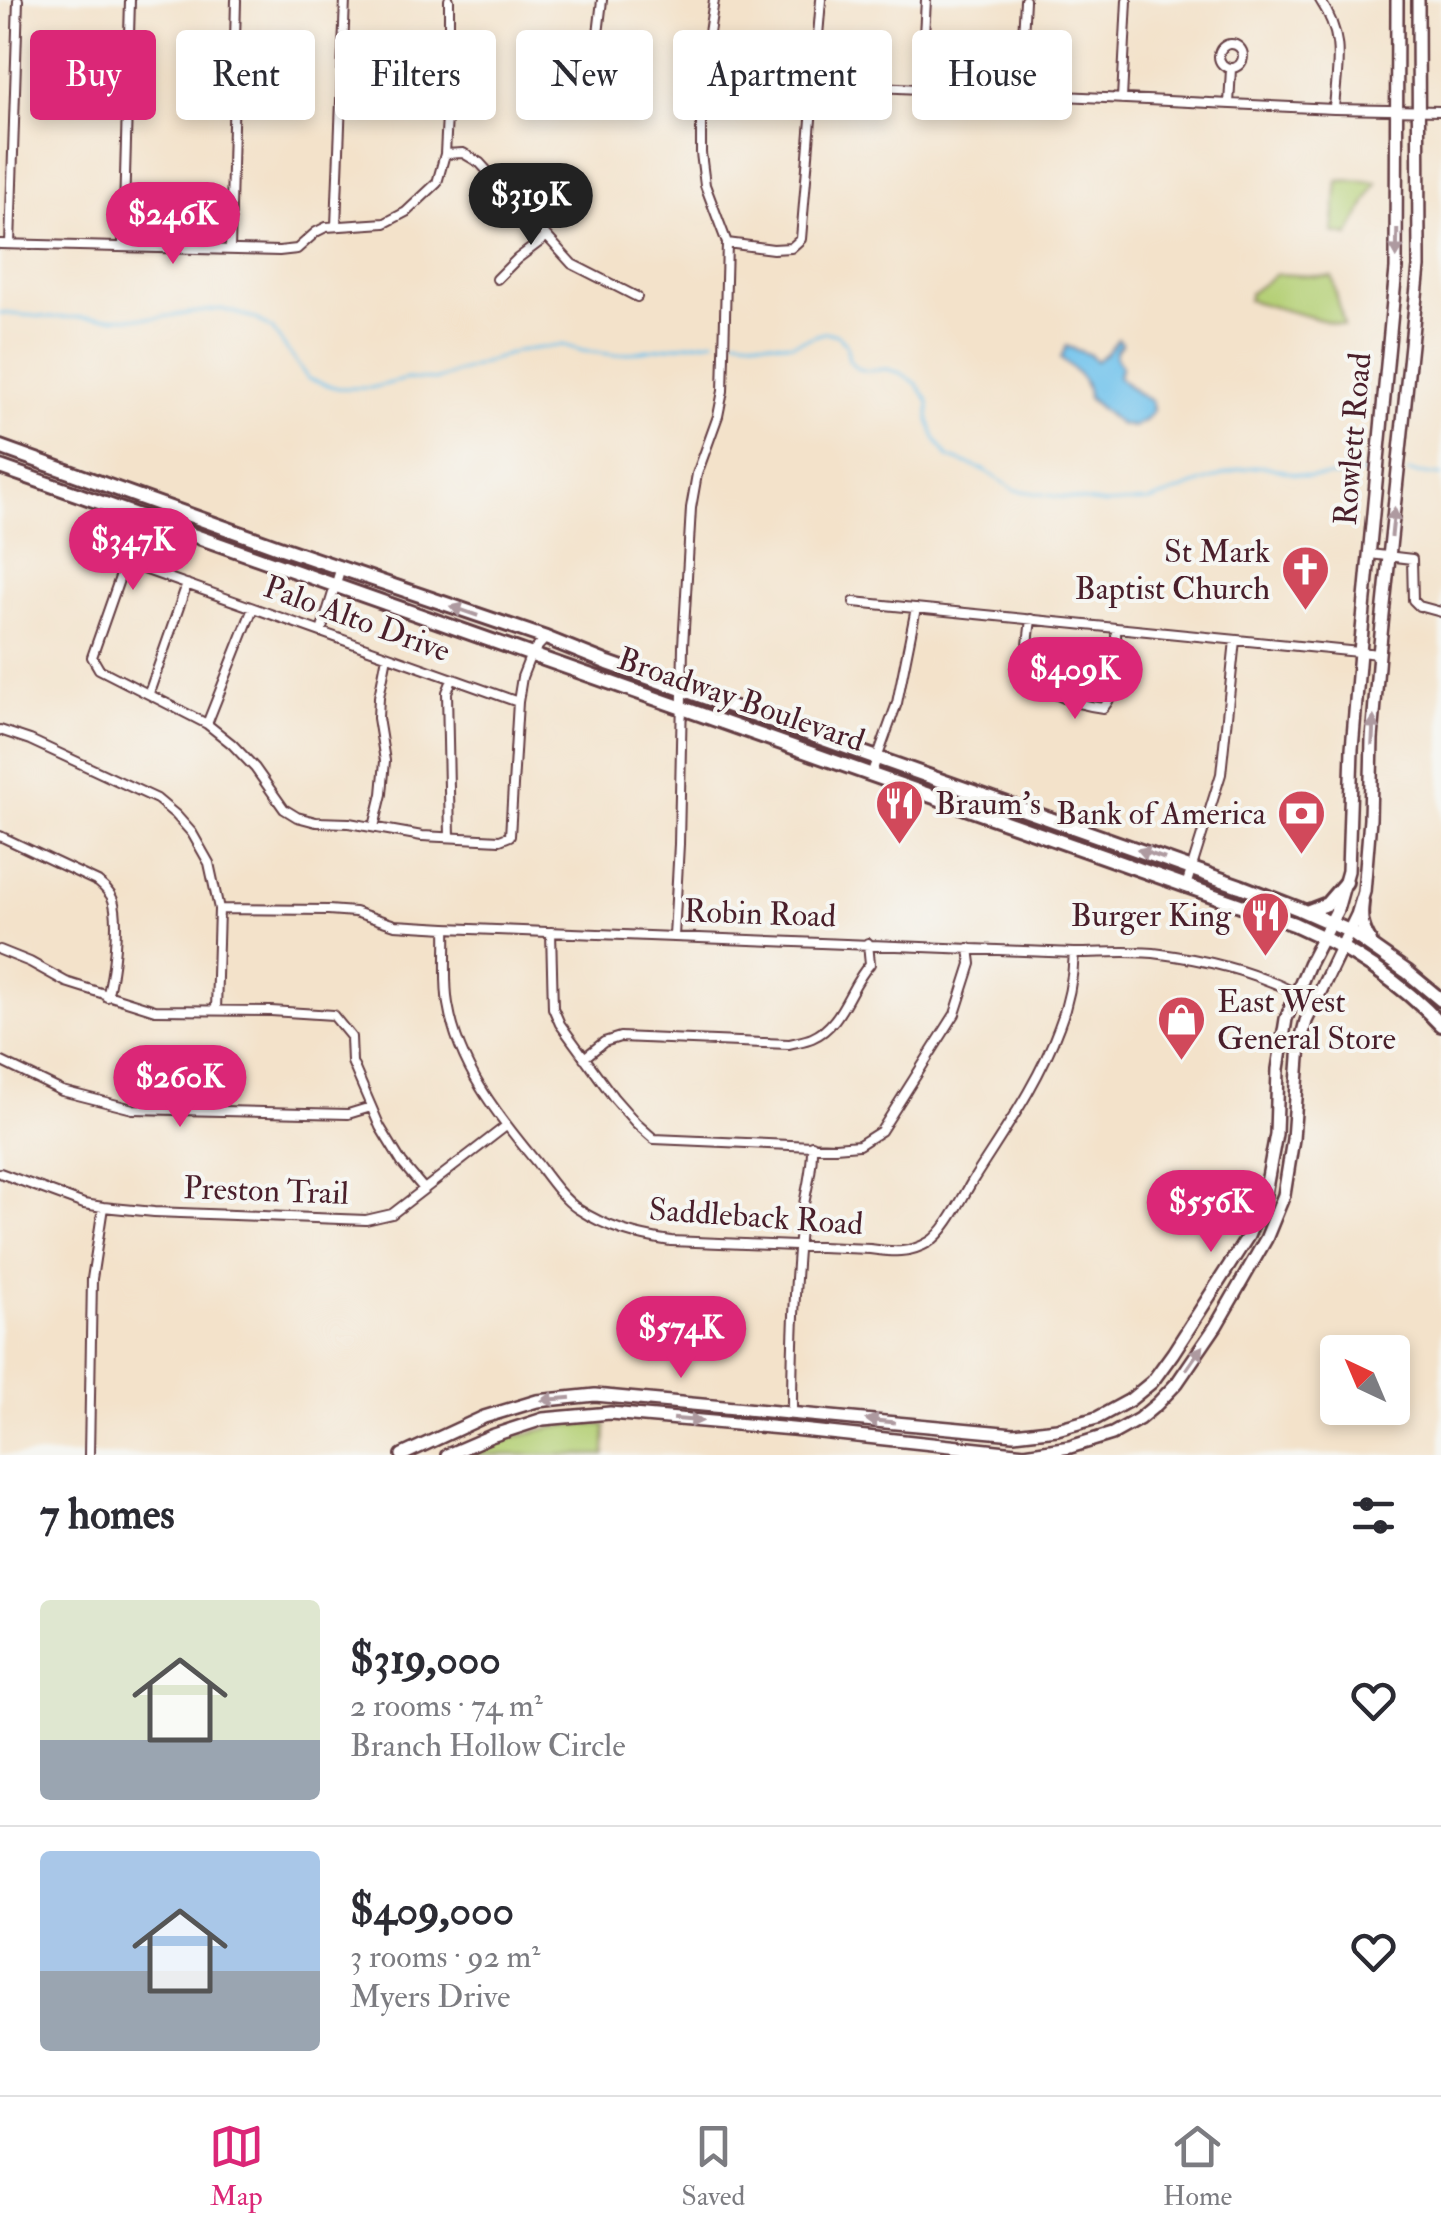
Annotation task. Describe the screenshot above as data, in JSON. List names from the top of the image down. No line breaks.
{"streets":{"main road":["Rowlett Road","Broadway Boulevard"],"street":["Palo Alto Drive","Robin Road","Preston Trail","Saddleback Road"]},"crossings":[["Rowlett Road","Broadway Boulevard"],["Rowlett Road","Robin Road"],["Robin Road","Saddleback Road"],["Preston Trail","Saddleback Road"]],"places":{"church":["St Mark Baptist Church"],"restaurant":["Braum's","Burger King"],"bank":["Bank of America"],"shop":["East West General Store"]},"north":"top left","page":{"chip":["Buy","Rent","Filters","New","Apartment","House"],"price":["$319K","$246K","$347K","$409K","$260K","$556K","$574K"],"heading":"7 homes","list":[{"name":"$319,000","note":"2 rooms · 74 m² · Branch Hollow Circle"},{"name":"$409,000","note":"3 rooms · 92 m² · Myers Drive"}],"tabs":["Map","Saved","Home"]}}
